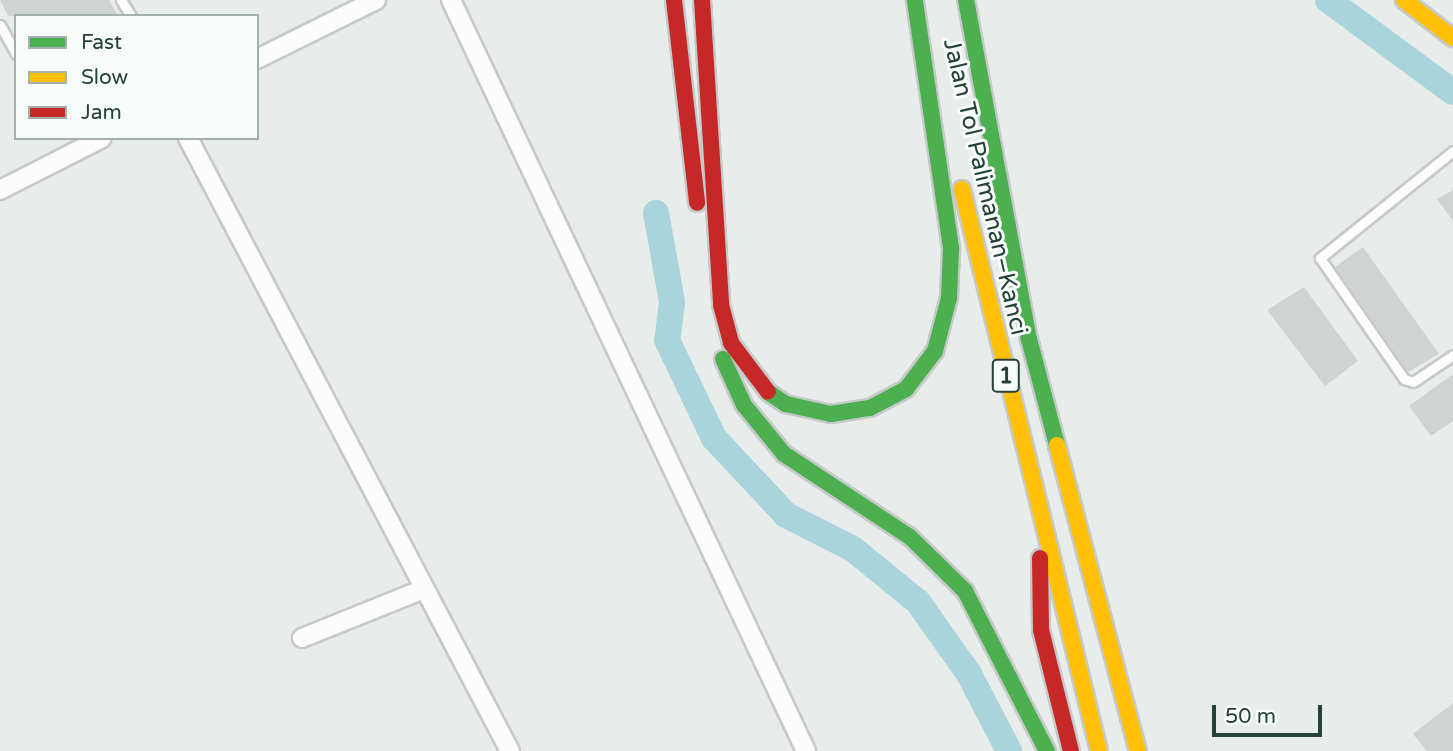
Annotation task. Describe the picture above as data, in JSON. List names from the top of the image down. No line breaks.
{"streets":{"highway":["Jalan Tol Palimanan–Kanci","1"]},"legend":["Fast","Slow","Jam"],"scale_bar":"50 m"}
